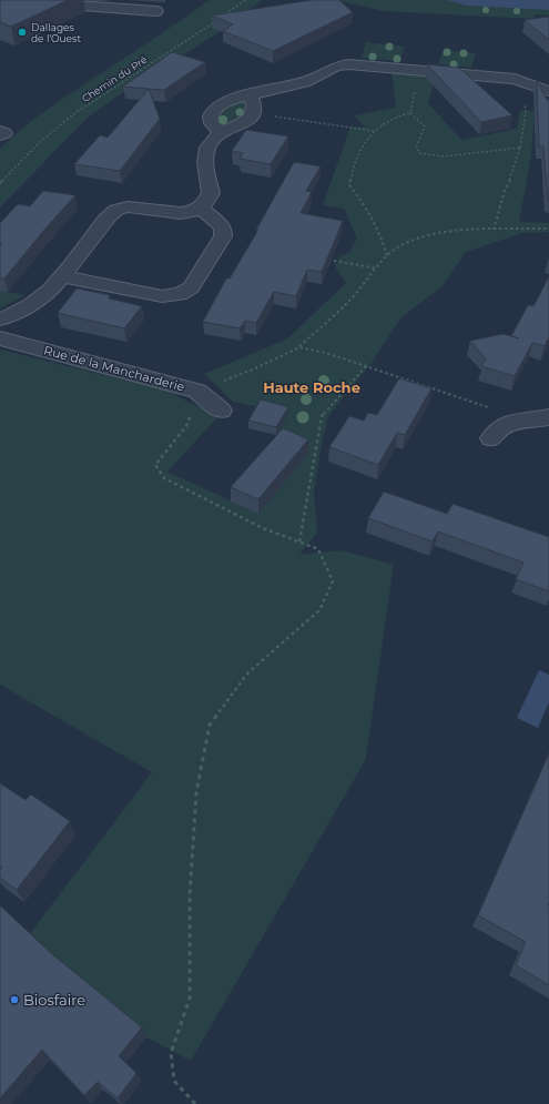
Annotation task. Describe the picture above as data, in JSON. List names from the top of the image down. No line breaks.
{"streets":{"street":["Rue de la Mancharderie"],"path":["Chemin du Pré"]},"districts":["Haute Roche"],"places":["Dallages de l'Ouest","Biosfaire"]}
